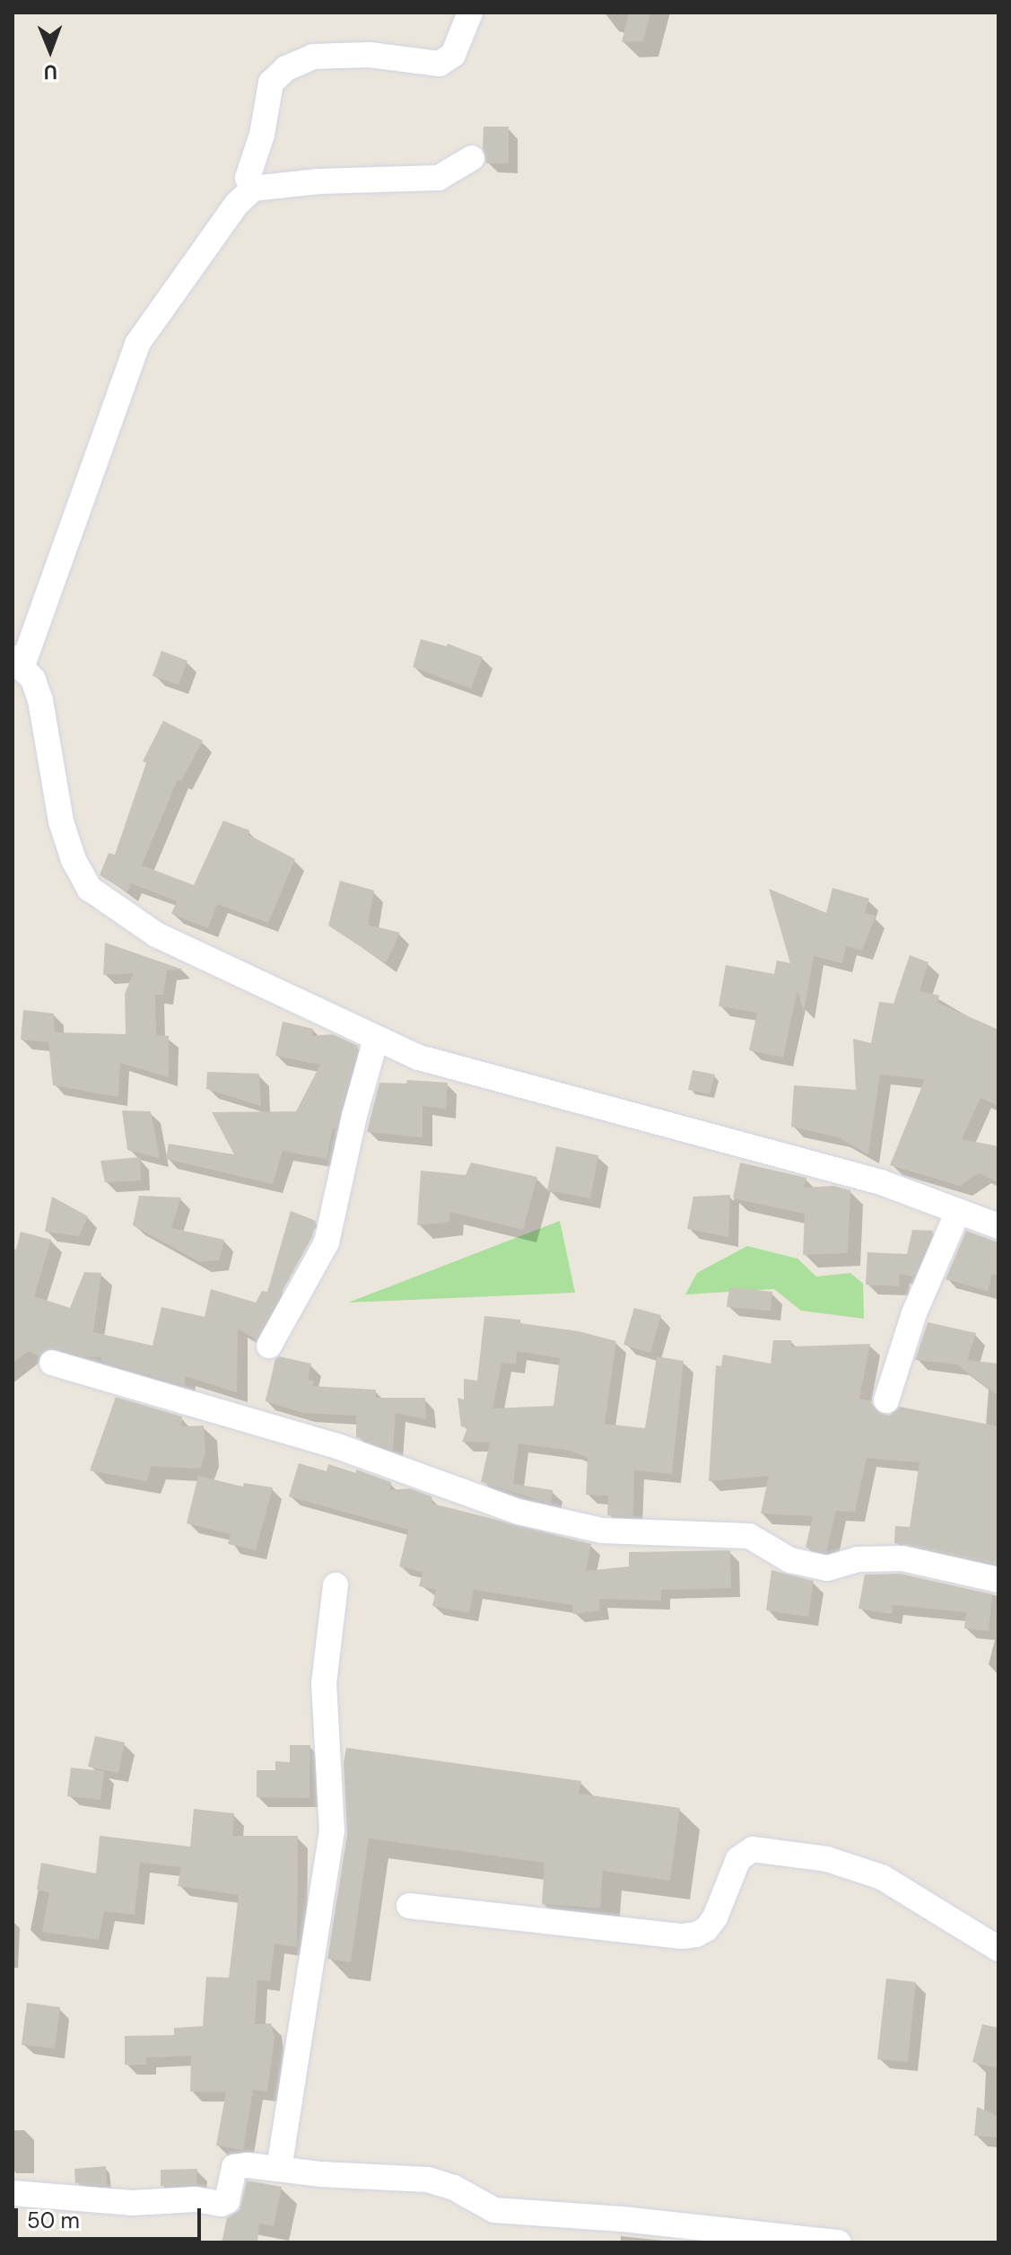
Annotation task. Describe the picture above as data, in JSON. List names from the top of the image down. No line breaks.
{"scale_bar":"50 m","north":"bottom"}
